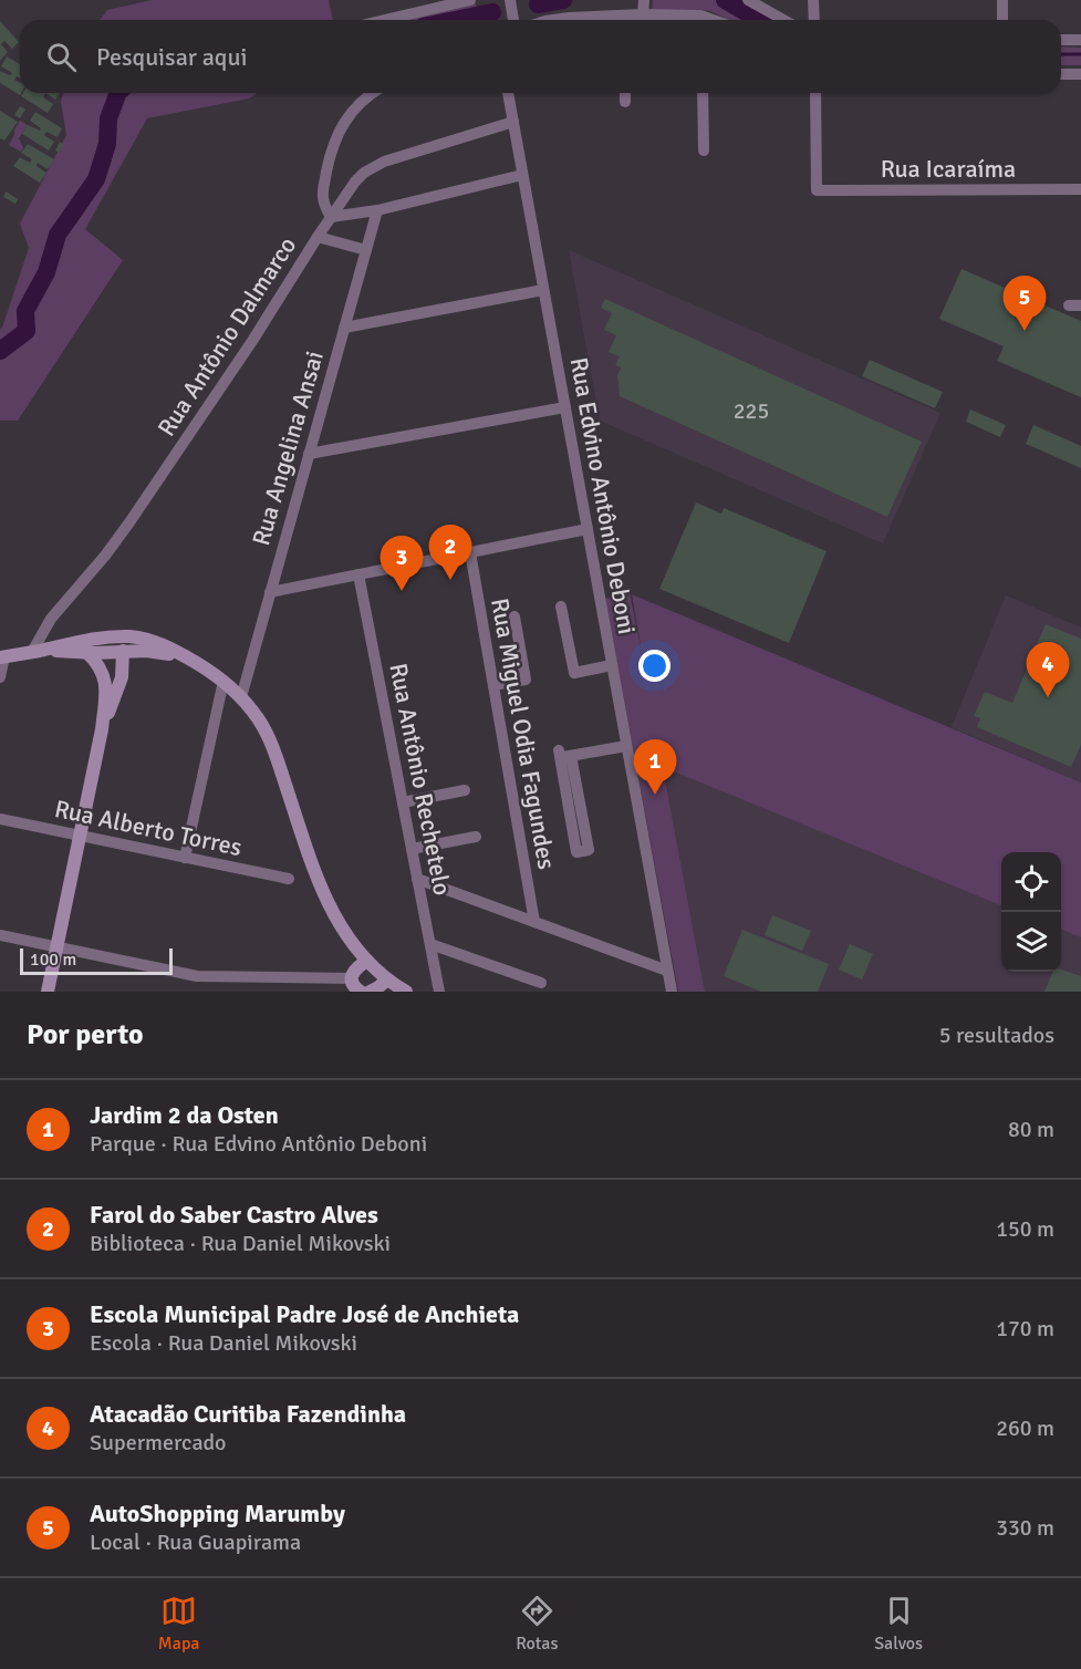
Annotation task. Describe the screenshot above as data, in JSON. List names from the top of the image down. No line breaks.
{"streets":{"street":["Rua Icaraíma","Rua Antônio Dalmarco","Rua Angelina Ansai","Rua Edvino Antônio Deboni","Rua Miguel Odia Fagundes","Rua Antônio Rechetelo","Rua Alberto Torres"]},"crossings":[["Rua Antônio Dalmarco","Rua Edvino Antônio Deboni"]],"house_numbers":["225"],"scale_bar":"100 m","page":{"search":"Pesquisar aqui","pins":["5","2","3","4","1"],"scale":"100 m","heading":["Por perto","5 resultados"],"list":[{"mark":"1","name":"Jardim 2 da Osten","note":"Parque · Rua Edvino Antônio Deboni","value":"80 m"},{"mark":"2","name":"Farol do Saber Castro Alves","note":"Biblioteca · Rua Daniel Mikovski","value":"150 m"},{"mark":"3","name":"Escola Municipal Padre José de Anchieta","note":"Escola · Rua Daniel Mikovski","value":"170 m"},{"mark":"4","name":"Atacadão Curitiba Fazendinha","note":"Supermercado","value":"260 m"},{"mark":"5","name":"AutoShopping Marumby","note":"Local · Rua Guapirama","value":"330 m"}],"nav":["Mapa","Rotas","Salvos"]}}
